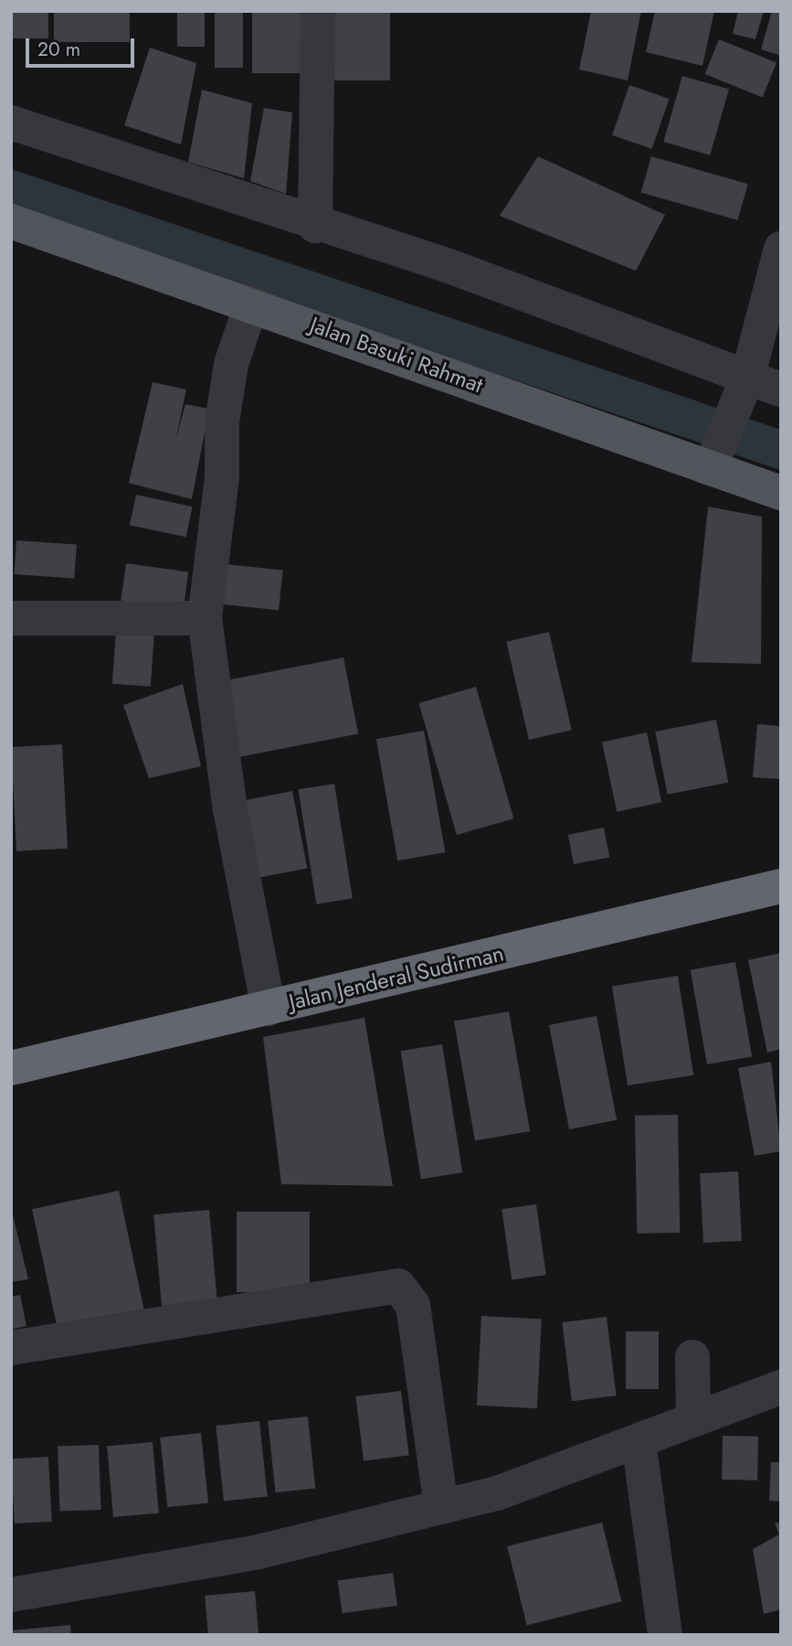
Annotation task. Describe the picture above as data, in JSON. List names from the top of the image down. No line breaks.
{"streets":{"highway":["Jalan Jenderal Sudirman"],"main road":["Jalan Basuki Rahmat"]},"scale_bar":"20 m"}
